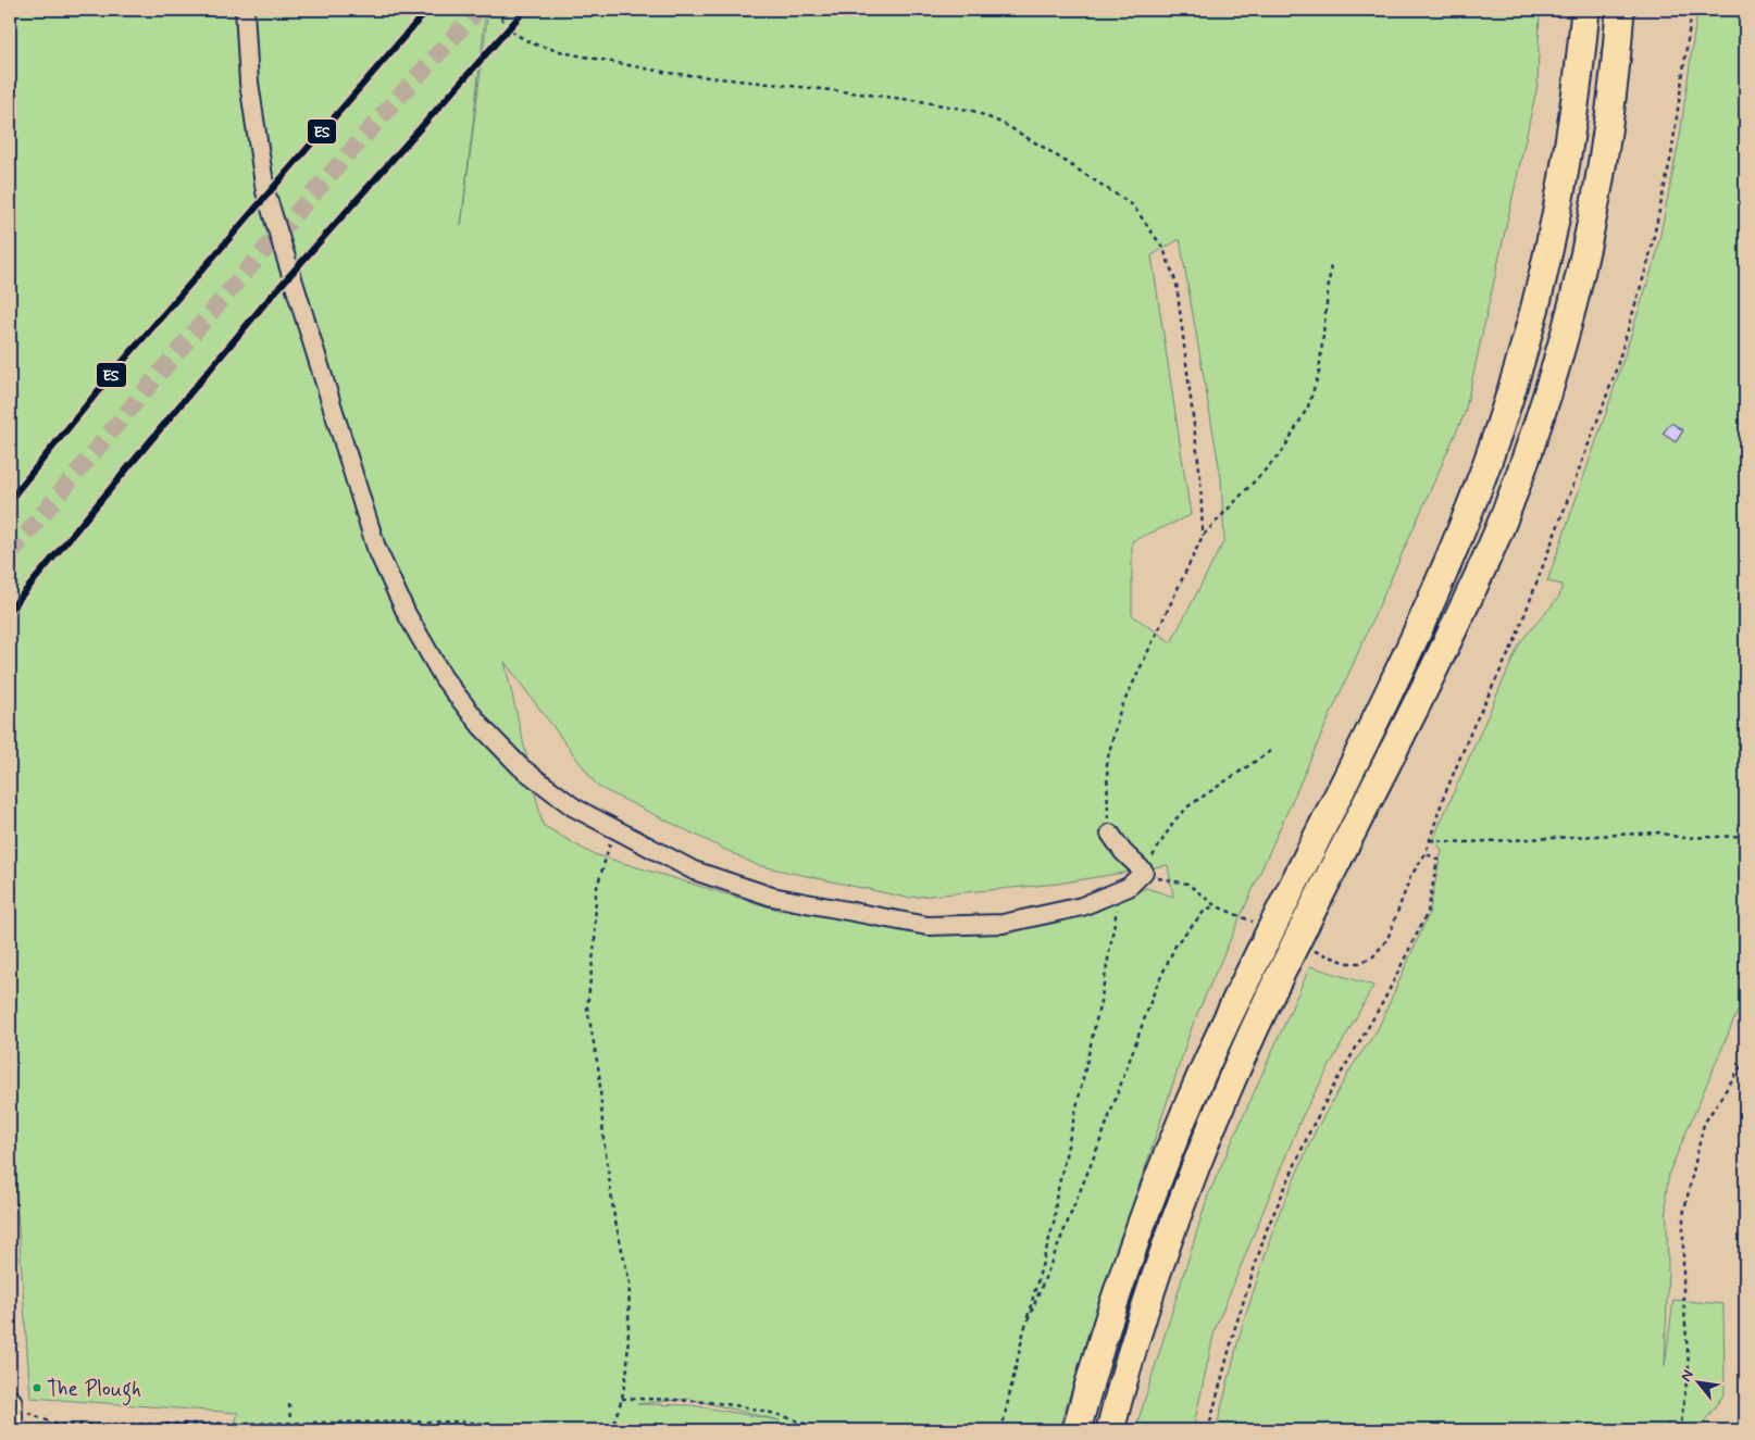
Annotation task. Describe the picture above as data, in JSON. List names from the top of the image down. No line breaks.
{"places":["The Plough"],"lines":["transit line ES"],"north":"top left"}
